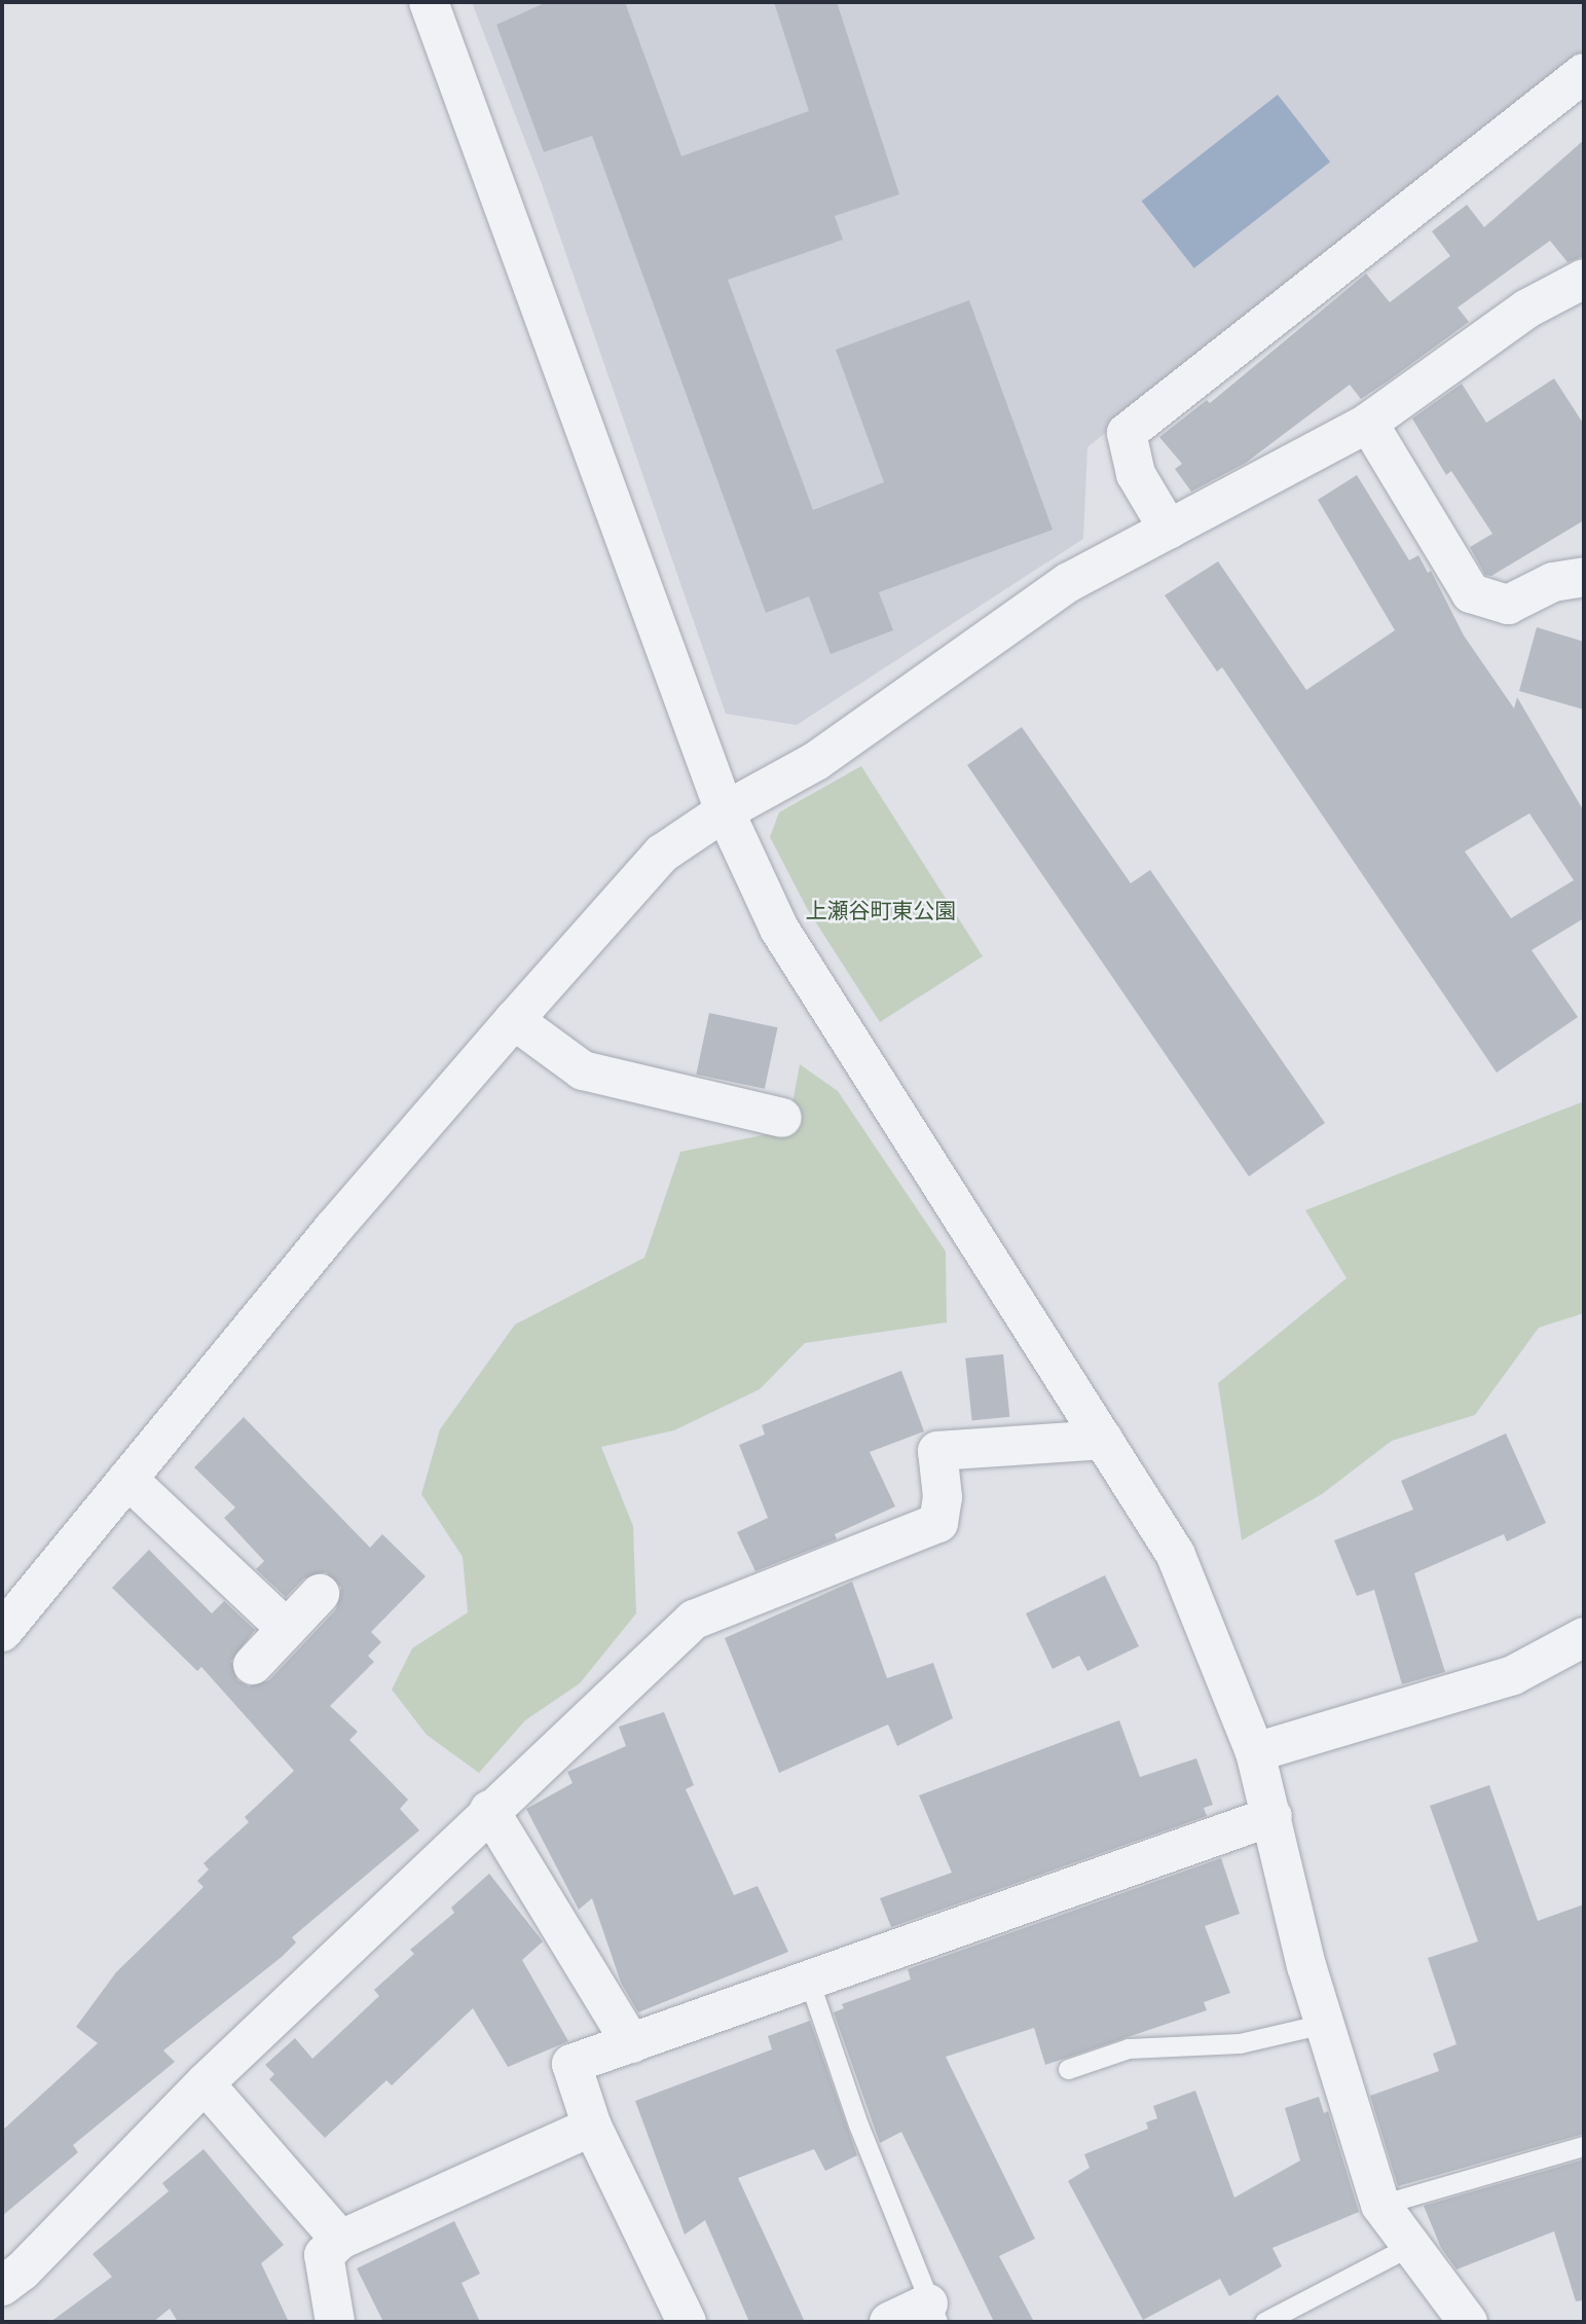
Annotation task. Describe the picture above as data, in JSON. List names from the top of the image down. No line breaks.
{"parks":["上瀬谷町東公園"]}
